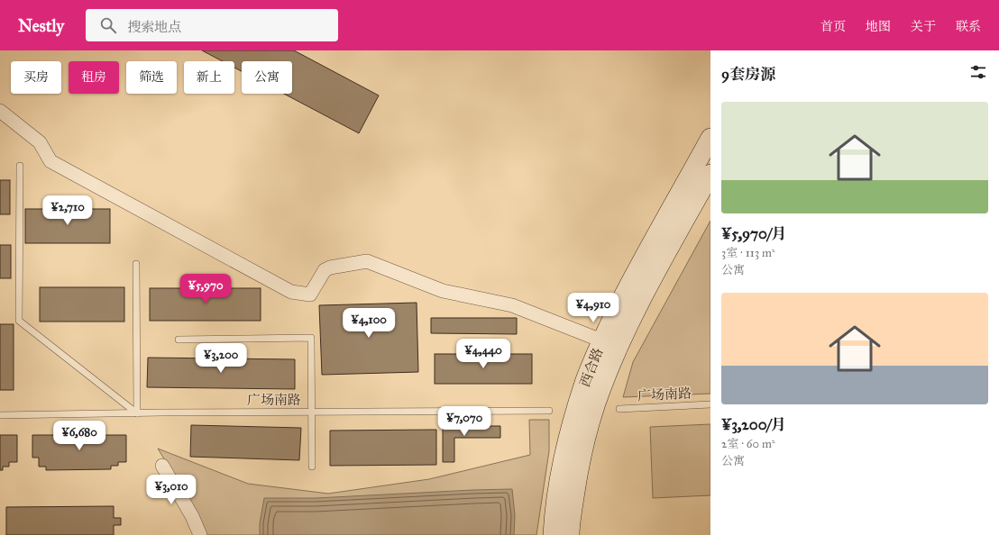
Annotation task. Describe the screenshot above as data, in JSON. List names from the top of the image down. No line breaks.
{"streets":{"main road":["西合路"],"lane":["广场南路"]},"page":{"header":"Nestly","search":"搜索地点","nav":["首页","地图","关于","联系"],"heading":"9套房源","chip":["买房","租房","筛选","新上","公寓"],"list":[{"name":"¥5,970/月","note":"3室 · 113 m² · 公寓"},{"name":"¥3,200/月","note":"2室 · 60 m² · 公寓"}],"price":["¥2,710","¥5,970","¥4,910","¥4,100","¥4,440","¥3,200","¥7,070","¥6,680","¥3,010"]}}
